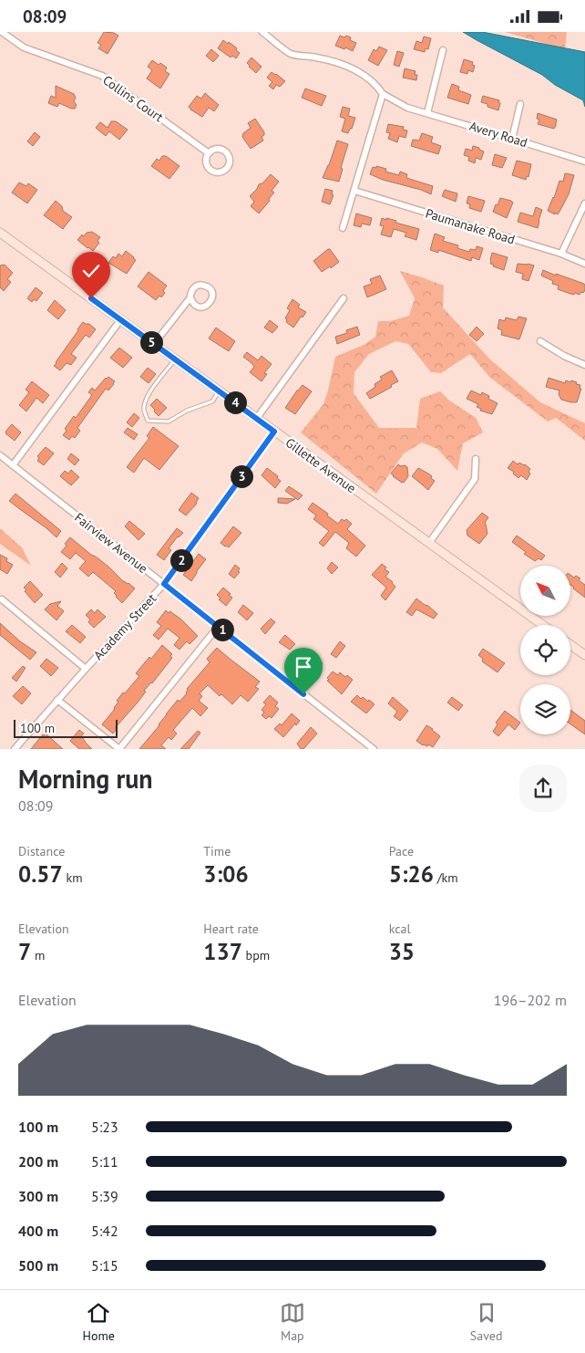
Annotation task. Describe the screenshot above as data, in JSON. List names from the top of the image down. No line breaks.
{"streets":{"street":["Collins Court","Avery Road","Paumanake Road","Gillette Avenue","Fairview Avenue","Academy Street"]},"crossings":[["Gillette Avenue","Academy Street"],["Fairview Avenue","Academy Street"]],"scale_bar":"100 m","north":"top left","page":{"status":"08:09","pins":["5","4","3","2","1"],"scale":"100 m","heading":["Morning run","08:09"],"stats":[["Distance","0.57 km"],["Time","3:06"],["Pace","5:26 /km"],["Elevation","7 m"],["Heart rate","137 bpm"],["kcal","35"]],"chart":["Elevation","196–202 m"],"list":[{"name":"100 m","note":"5:23"},{"name":"200 m","note":"5:11"},{"name":"300 m","note":"5:39"},{"name":"400 m","note":"5:42"},{"name":"500 m","note":"5:15"}],"tabs":["Home","Map","Saved"]}}
